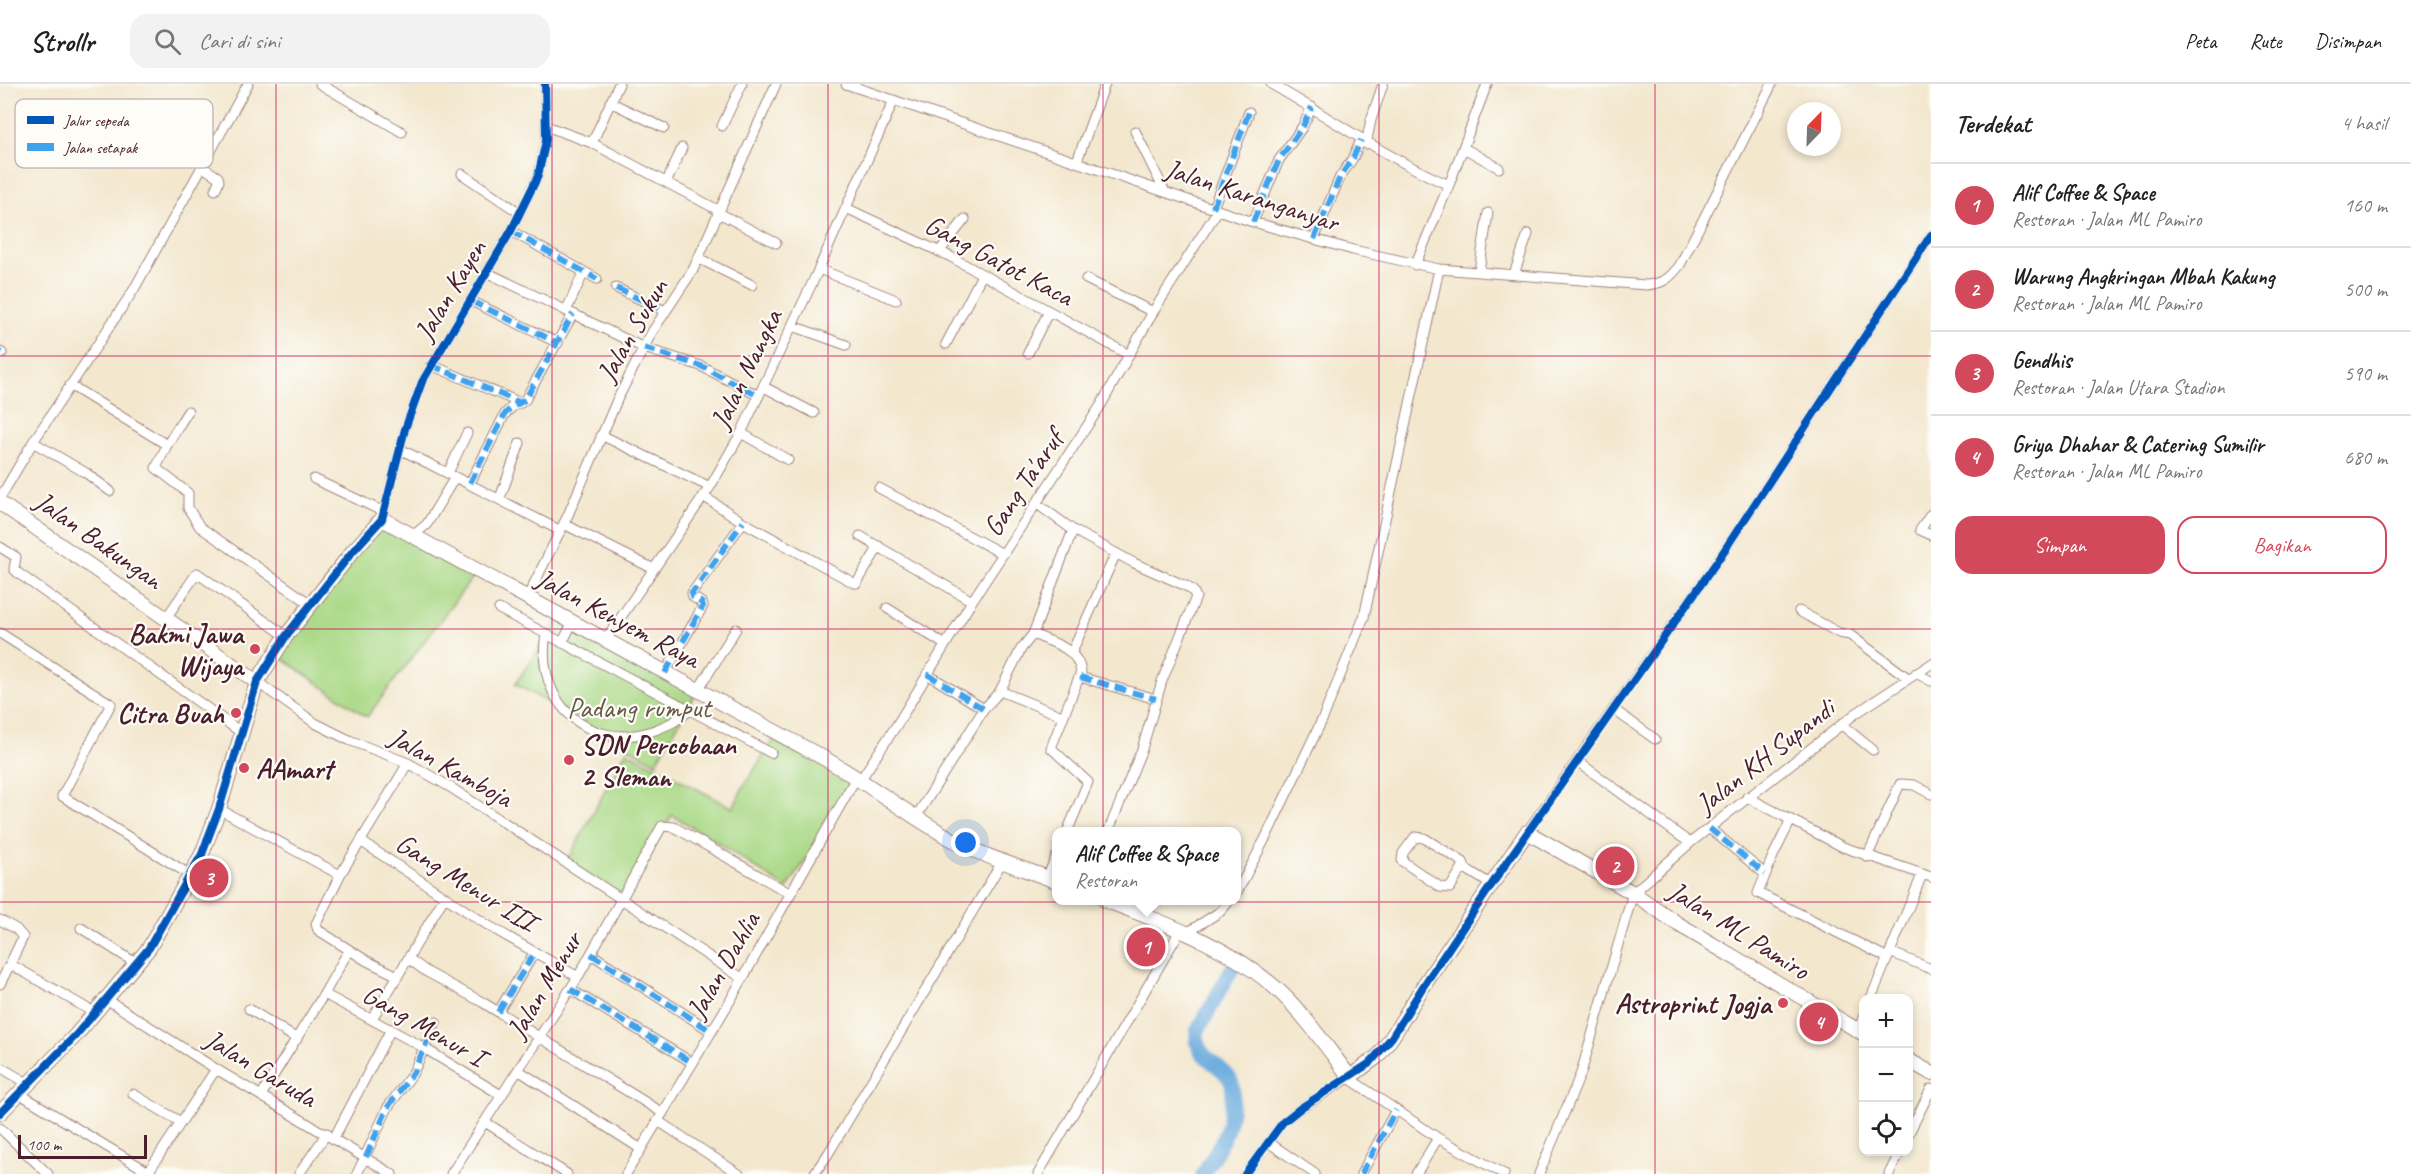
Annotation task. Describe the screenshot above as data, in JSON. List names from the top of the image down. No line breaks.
{"streets":{"street":["Jalan Karanganyar","Gang Gatot Kaca","Jalan Kayen","Jalan Sukun","Jalan Nangka","Gang Ta'aruf","Jalan Bakungan","Jalan Kenyem Raya","Jalan KH Supandi","Jalan Kamboja","Gang Menur III","Jalan ML Pamiro","Jalan Dahlia","Jalan Menur","Gang Menur I","Jalan Garuda"]},"crossings":[["Jalan Karanganyar","Jalan Nangka"],["Jalan Karanganyar","Gang Ta'aruf"],["Gang Gatot Kaca","Jalan Nangka"],["Gang Gatot Kaca","Gang Ta'aruf"],["Jalan Kayen","Jalan Kenyem Raya"],["Jalan Sukun","Jalan Kenyem Raya"],["Jalan Nangka","Jalan Kenyem Raya"],["Gang Ta'aruf","Jalan Kenyem Raya"],["Gang Ta'aruf","Jalan Dahlia"],["Jalan Bakungan","Jalan Kamboja"],["Jalan Kenyem Raya","Jalan Dahlia"],["Jalan KH Supandi","Jalan ML Pamiro"],["Jalan Kamboja","Jalan Dahlia"],["Jalan Kamboja","Jalan Menur"],["Gang Menur III","Jalan Menur"],["Jalan Dahlia","Jalan Menur"],["Jalan Menur","Gang Menur I"]],"parks":["Padang rumput"],"places":["Bakmi Jawa Wijaya","Citra Buah","SDN Percobaan 2 Sleman","AAmart","Astroprint Jogja"],"legend":["Jalur sepeda","Jalan setapak"],"scale_bar":"100 m","north":"top right","page":{"header":"Strollr","search":"Cari di sini","nav":["Peta","Rute","Disimpan"],"heading":["Terdekat","4 hasil"],"list":[{"mark":"1","name":"Alif Coffee & Space","note":"Restoran · Jalan ML Pamiro","value":"160 m"},{"mark":"2","name":"Warung Angkringan Mbah Kakung","note":"Restoran · Jalan ML Pamiro","value":"500 m"},{"mark":"3","name":"Gendhis","note":"Restoran · Jalan Utara Stadion","value":"590 m"},{"mark":"4","name":"Griya Dhahar & Catering Sumilir","note":"Restoran · Jalan ML Pamiro","value":"680 m"}],"buttons":["Simpan","Bagikan"],"popup":["Alif Coffee & Space","Restoran"],"pins":["2","3","1","4"],"map_buttons":["+","−"],"scale":"100 m"}}
